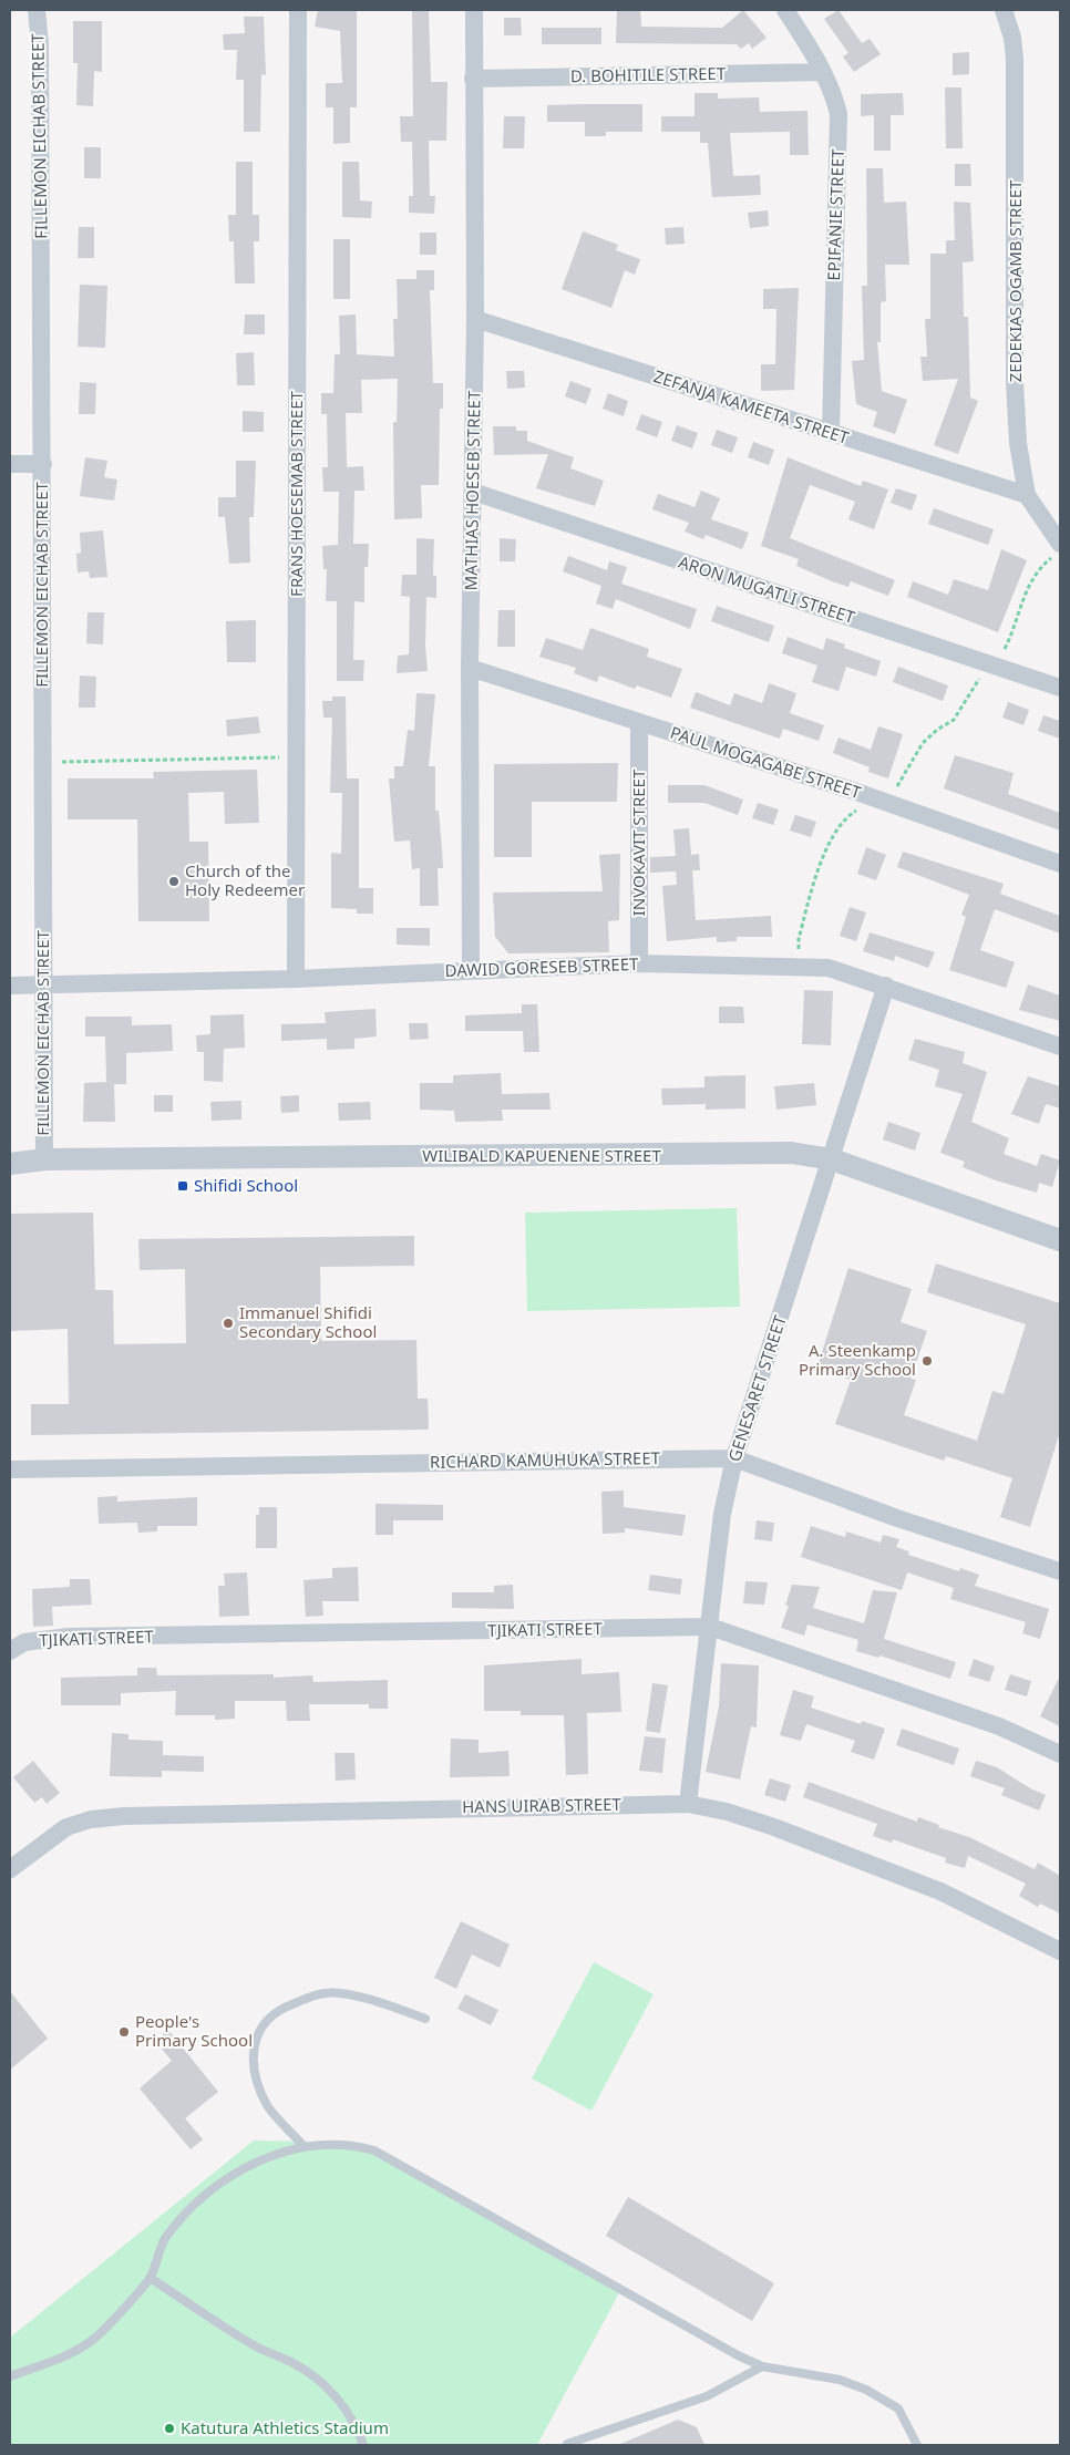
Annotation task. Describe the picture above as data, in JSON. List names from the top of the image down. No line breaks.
{"streets":{"street":["D. BOHITILE STREET","FILLEMON EICHAB STREET","EPIFANIE STREET","ZEDEKIAS OGAMB STREET","ZEFANJA KAMEETA STREET","MATHIAS HOESEB STREET","FRANS HOESEMAB STREET","ARON MUGATLI STREET","PAUL MOGAGABE STREET","INVOKAVIT STREET","DAWID GORESEB STREET","WILIBALD KAPUENENE STREET","GENESARET STREET","RICHARD KAMUHUKA STREET","TJIKATI STREET","HANS UIRAB STREET"]},"crossings":[["D. BOHITILE STREET","EPIFANIE STREET"],["D. BOHITILE STREET","MATHIAS HOESEB STREET"],["FILLEMON EICHAB STREET","DAWID GORESEB STREET"],["FILLEMON EICHAB STREET","WILIBALD KAPUENENE STREET"],["EPIFANIE STREET","ZEFANJA KAMEETA STREET"],["ZEDEKIAS OGAMB STREET","ZEFANJA KAMEETA STREET"],["ZEFANJA KAMEETA STREET","MATHIAS HOESEB STREET"],["MATHIAS HOESEB STREET","ARON MUGATLI STREET"],["MATHIAS HOESEB STREET","PAUL MOGAGABE STREET"],["MATHIAS HOESEB STREET","DAWID GORESEB STREET"],["FRANS HOESEMAB STREET","DAWID GORESEB STREET"],["PAUL MOGAGABE STREET","INVOKAVIT STREET"],["INVOKAVIT STREET","DAWID GORESEB STREET"],["DAWID GORESEB STREET","GENESARET STREET"],["WILIBALD KAPUENENE STREET","GENESARET STREET"],["GENESARET STREET","RICHARD KAMUHUKA STREET"],["GENESARET STREET","TJIKATI STREET"],["GENESARET STREET","HANS UIRAB STREET"]],"places":{"other":["Church of the Holy Redeemer","Immanuel Shifidi Secondary School","A. Steenkamp Primary School","People's Primary School","Katutura Athletics Stadium"],"transit":["Shifidi School"]}}
